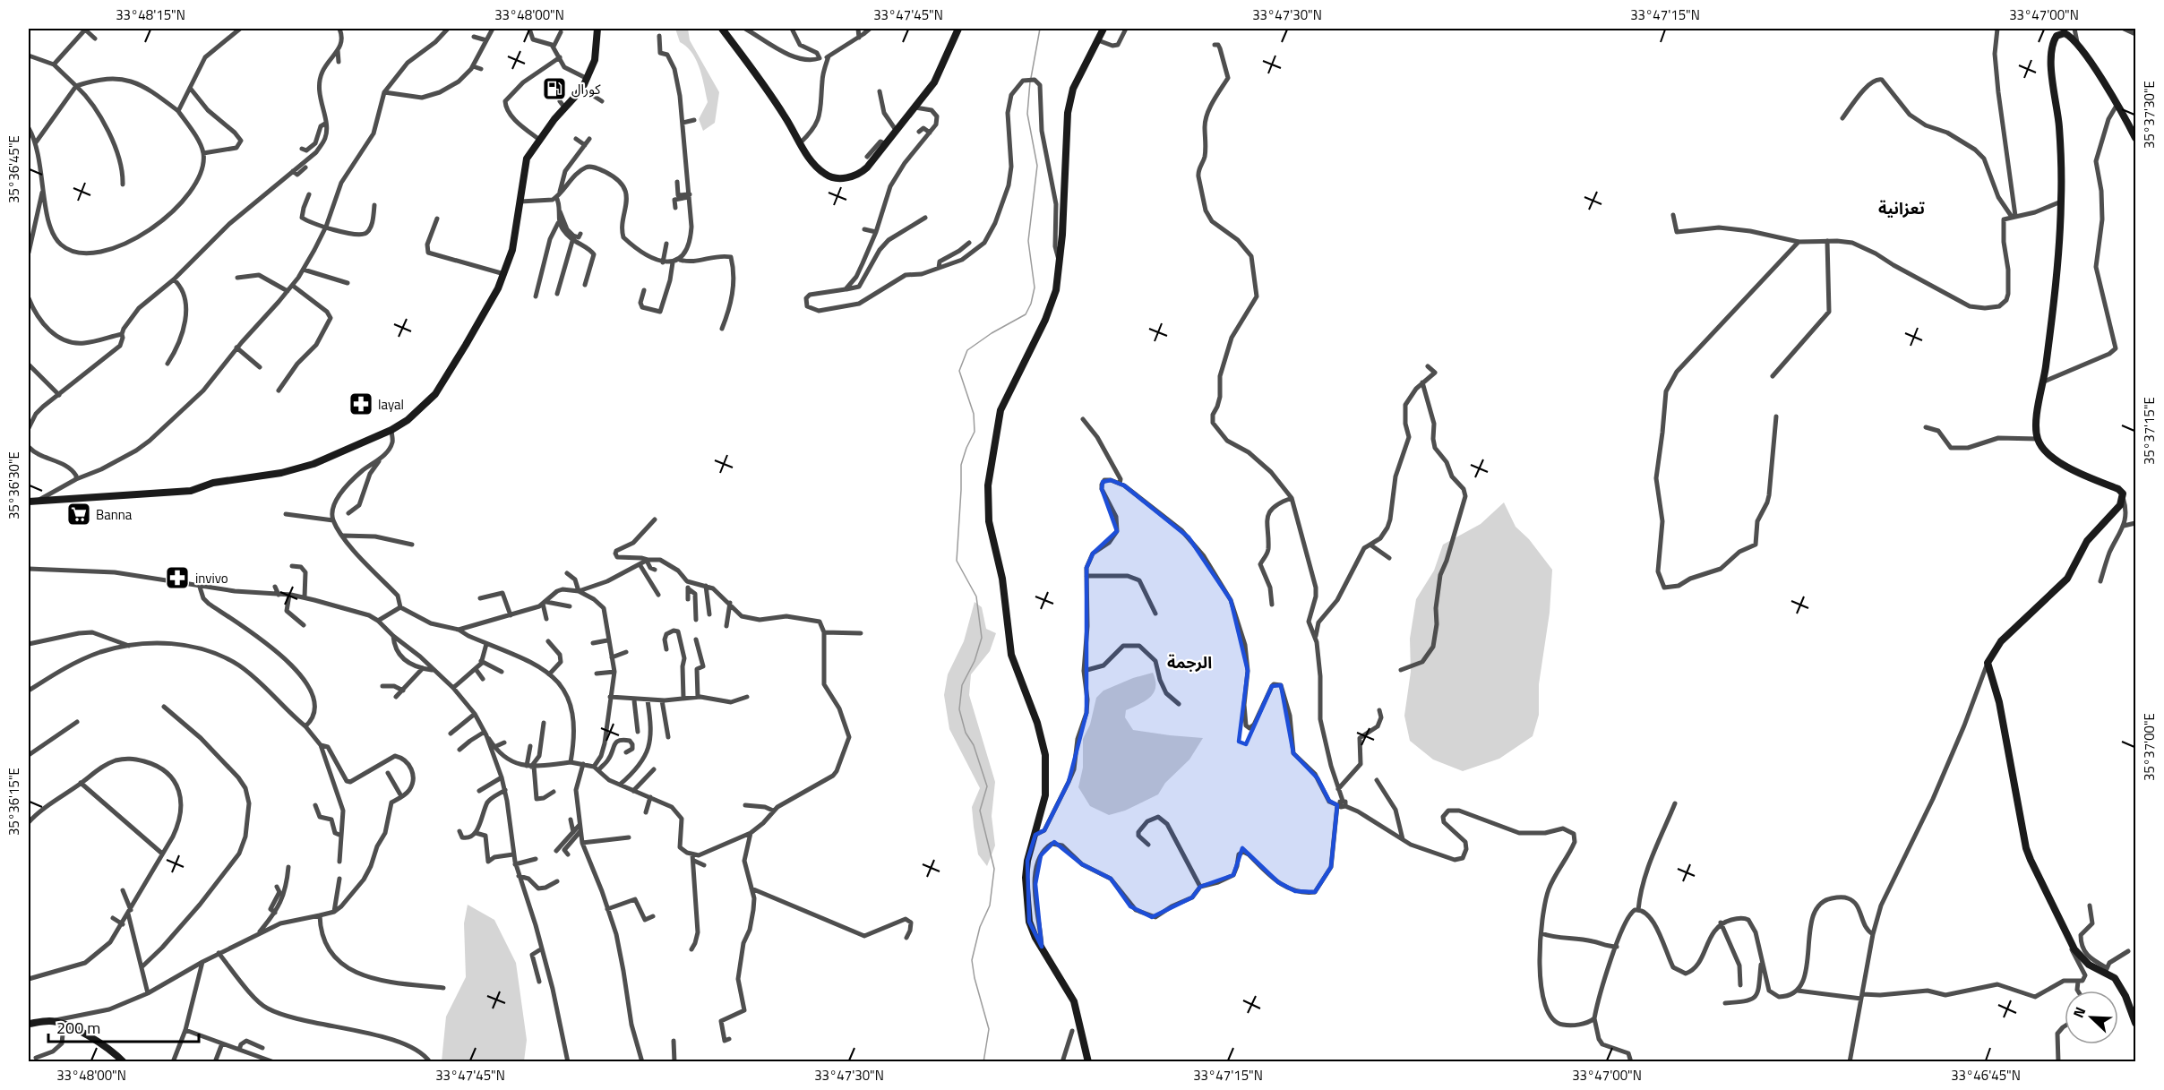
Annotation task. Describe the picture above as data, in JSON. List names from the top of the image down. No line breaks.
{"districts":["تعزانية","الرجمة"],"places":{"fuel station":["كورال"],"pharmacy":["layal","invivo"],"supermarket":["Banna"]},"scale_bar":"200 m","north":"top left","coordinates":["33°48'15\"N","33°48'00\"N","33°47'45\"N","33°47'30\"N","33°47'15\"N","33°47'00\"N","35°37'30\"E","35°36'45\"E","35°37'15\"E","35°36'30\"E","35°37'00\"E","35°36'15\"E","33°46'45\"N"]}
